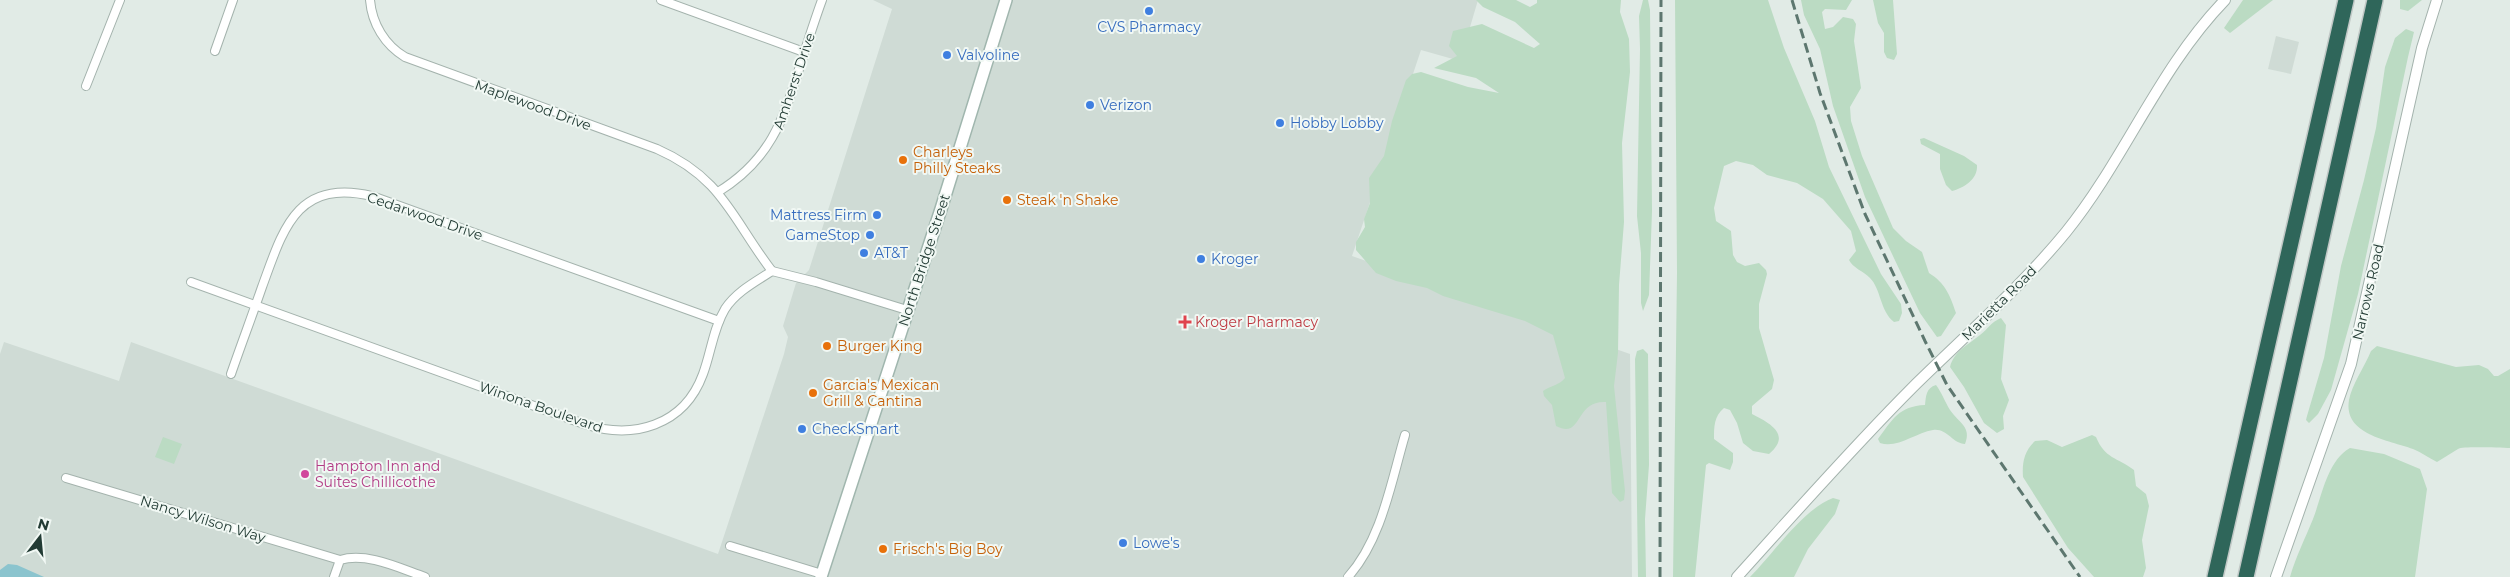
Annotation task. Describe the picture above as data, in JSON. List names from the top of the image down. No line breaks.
{"streets":{"main road":["North Bridge Street"],"street":["Amherst Drive","Maplewood Drive","Cedarwood Drive","Narrows Road","Marietta Road","Winona Boulevard","Nancy Wilson Way"]},"crossings":[["Amherst Drive","Maplewood Drive"],["Cedarwood Drive","Winona Boulevard"]],"places":{"other":["CVS Pharmacy","Valvoline","Verizon","Hobby Lobby","Charleys Philly Steaks","Steak 'n Shake","Mattress Firm","GameStop","AT&T","Kroger","Burger King","Garcia's Mexican Grill & Cantina","CheckSmart","Hampton Inn and Suites Chillicothe","Lowe's","Frisch's Big Boy"],"health":["Kroger Pharmacy"]},"north":"top"}
